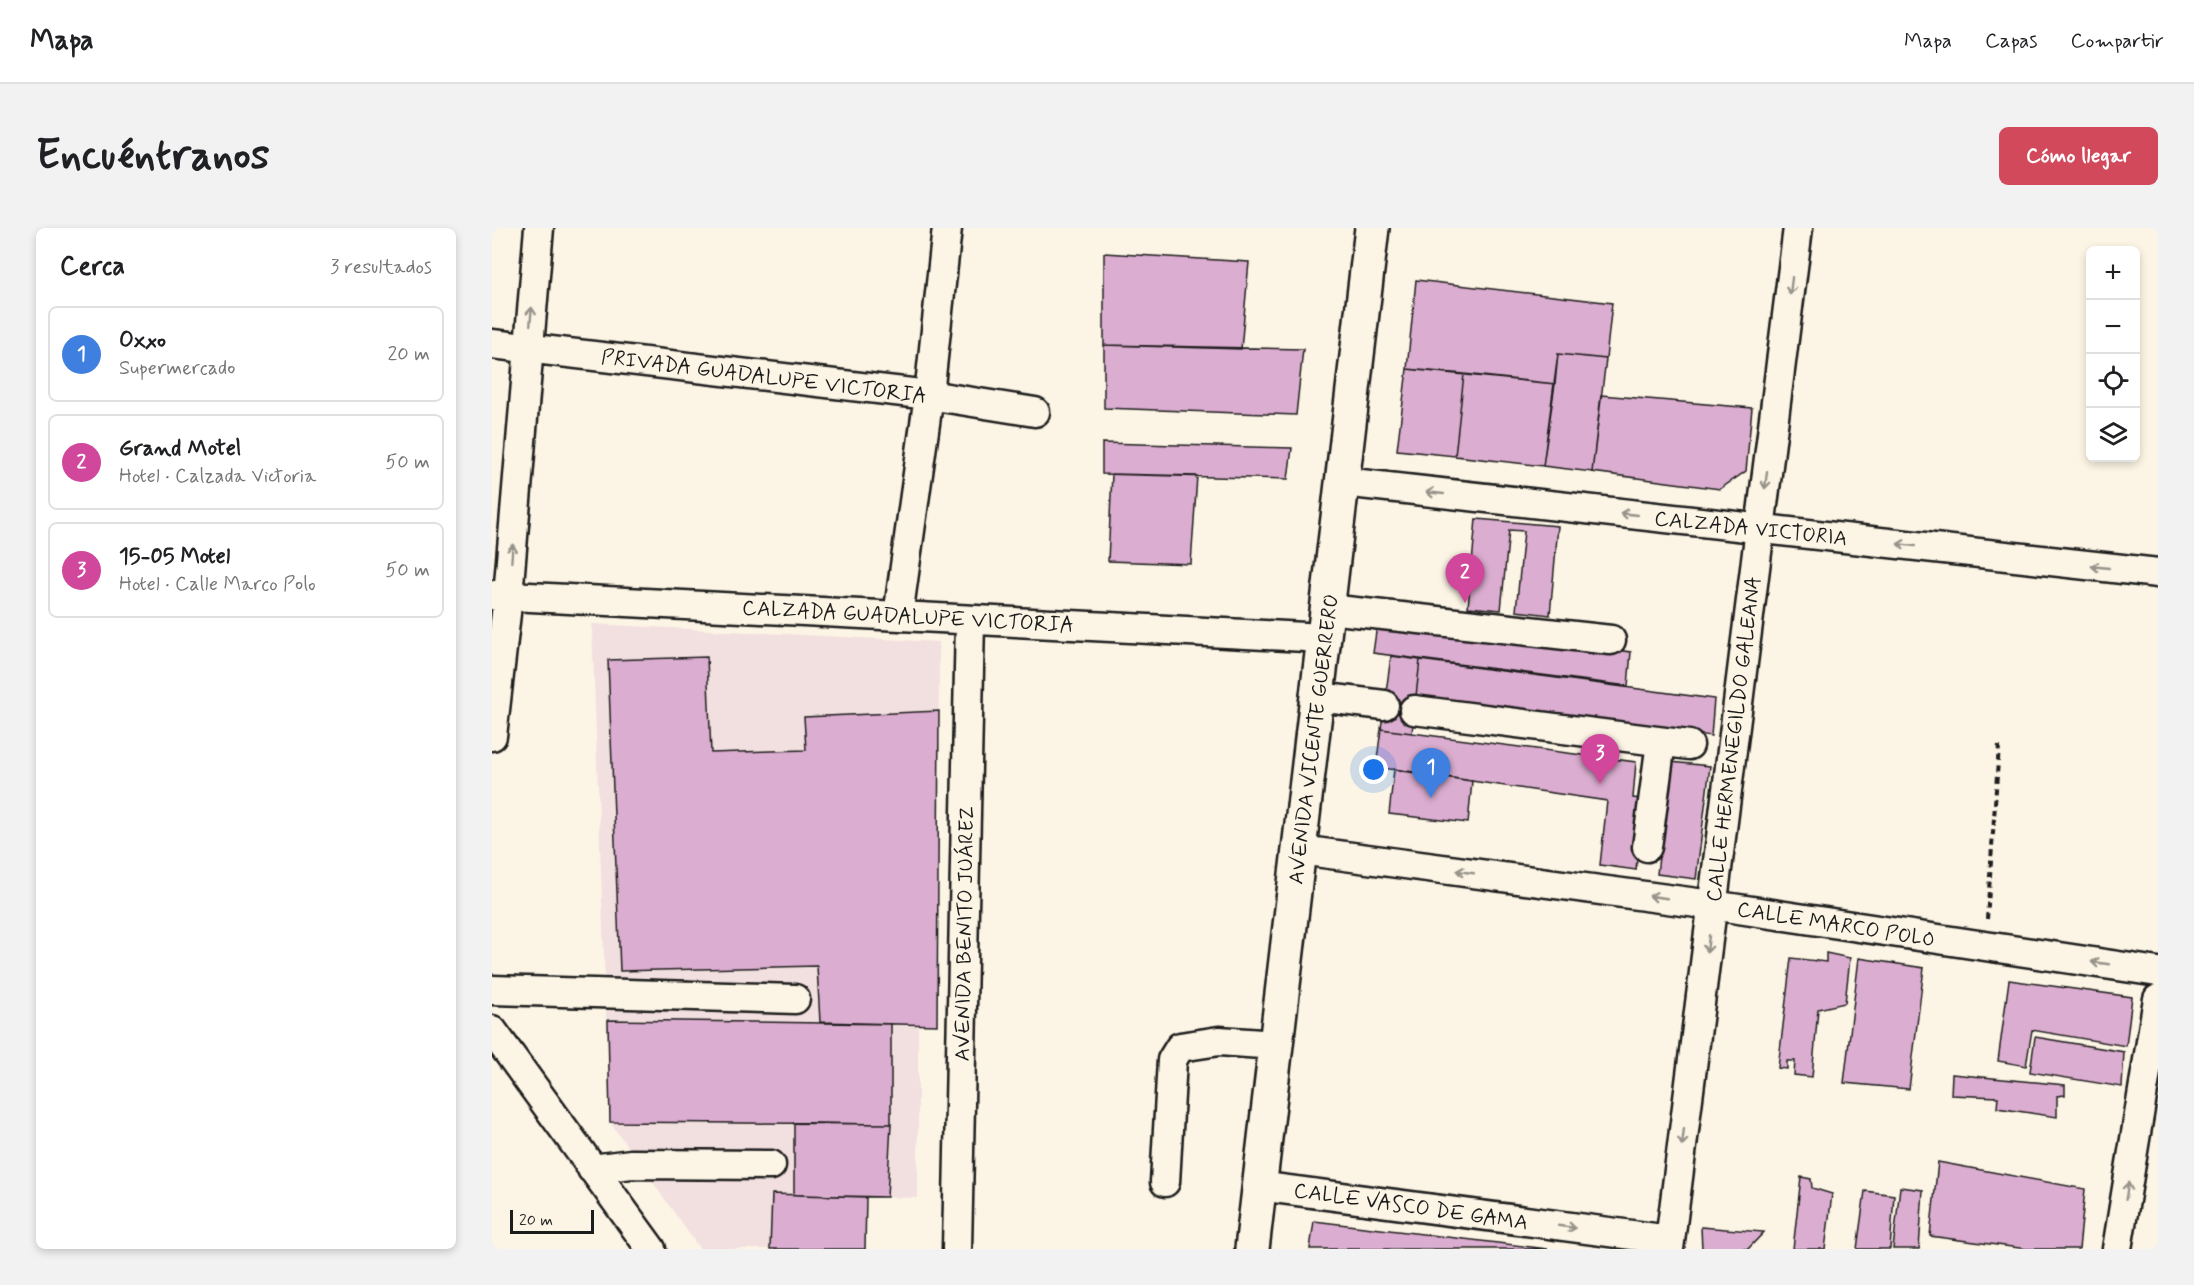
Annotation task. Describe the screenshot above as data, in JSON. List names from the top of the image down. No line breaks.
{"streets":{"main road":["AVENIDA VICENTE GUERRERO"],"street":["PRIVADA GUADALUPE VICTORIA","CALZADA VICTORIA","CALZADA GUADALUPE VICTORIA","CALLE HERMENEGILDO GALEANA","CALLE MARCO POLO","AVENIDA BENITO JUÁREZ","CALLE VASCO DE GAMA"]},"crossings":[["CALZADA VICTORIA","AVENIDA VICENTE GUERRERO"],["CALZADA VICTORIA","CALLE HERMENEGILDO GALEANA"],["CALZADA GUADALUPE VICTORIA","AVENIDA VICENTE GUERRERO"],["CALZADA GUADALUPE VICTORIA","AVENIDA BENITO JUÁREZ"],["AVENIDA VICENTE GUERRERO","CALLE MARCO POLO"],["AVENIDA VICENTE GUERRERO","CALLE VASCO DE GAMA"],["CALLE HERMENEGILDO GALEANA","CALLE MARCO POLO"],["CALLE HERMENEGILDO GALEANA","CALLE VASCO DE GAMA"]],"one_way":["CALLE HERMENEGILDO GALEANA","CALLE VASCO DE GAMA"],"scale_bar":"20 m","page":{"header":"Mapa","nav":["Mapa","Capas","Compartir"],"buttons":"Cómo llegar","title":"Encuéntranos","heading":["Cerca","3 resultados"],"map_buttons":["+","−"],"list":[{"mark":"1","name":"Oxxo","note":"Supermercado","value":"20 m"},{"mark":"2","name":"Grand Motel","note":"Hotel · Calzada Victoria","value":"50 m"},{"mark":"3","name":"15-05 Motel","note":"Hotel · Calle Marco Polo","value":"50 m"}],"pins":["2","3","1"],"scale":"20 m"}}
